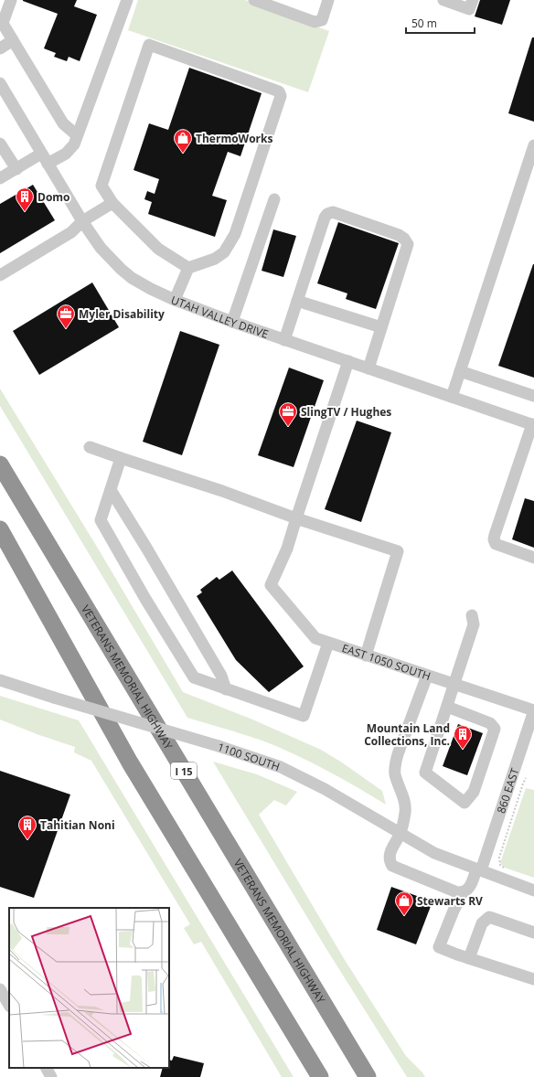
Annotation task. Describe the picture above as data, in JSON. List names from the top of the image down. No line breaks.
{"streets":{"highway":["VETERANS MEMORIAL HIGHWAY","I 15"],"street":["UTAH VALLEY DRIVE","EAST 1050 SOUTH","1100 SOUTH","860 EAST"]},"crossings":[["EAST 1050 SOUTH","860 EAST"],["1100 SOUTH","860 EAST"]],"places":{"shop":["ThermoWorks","Stewarts RV"],"building":["Domo","Mountain Land Collections, Inc.","Tahitian Noni"],"office":["Myler Disability","SlingTV / Hughes"]},"scale_bar":"50 m"}
